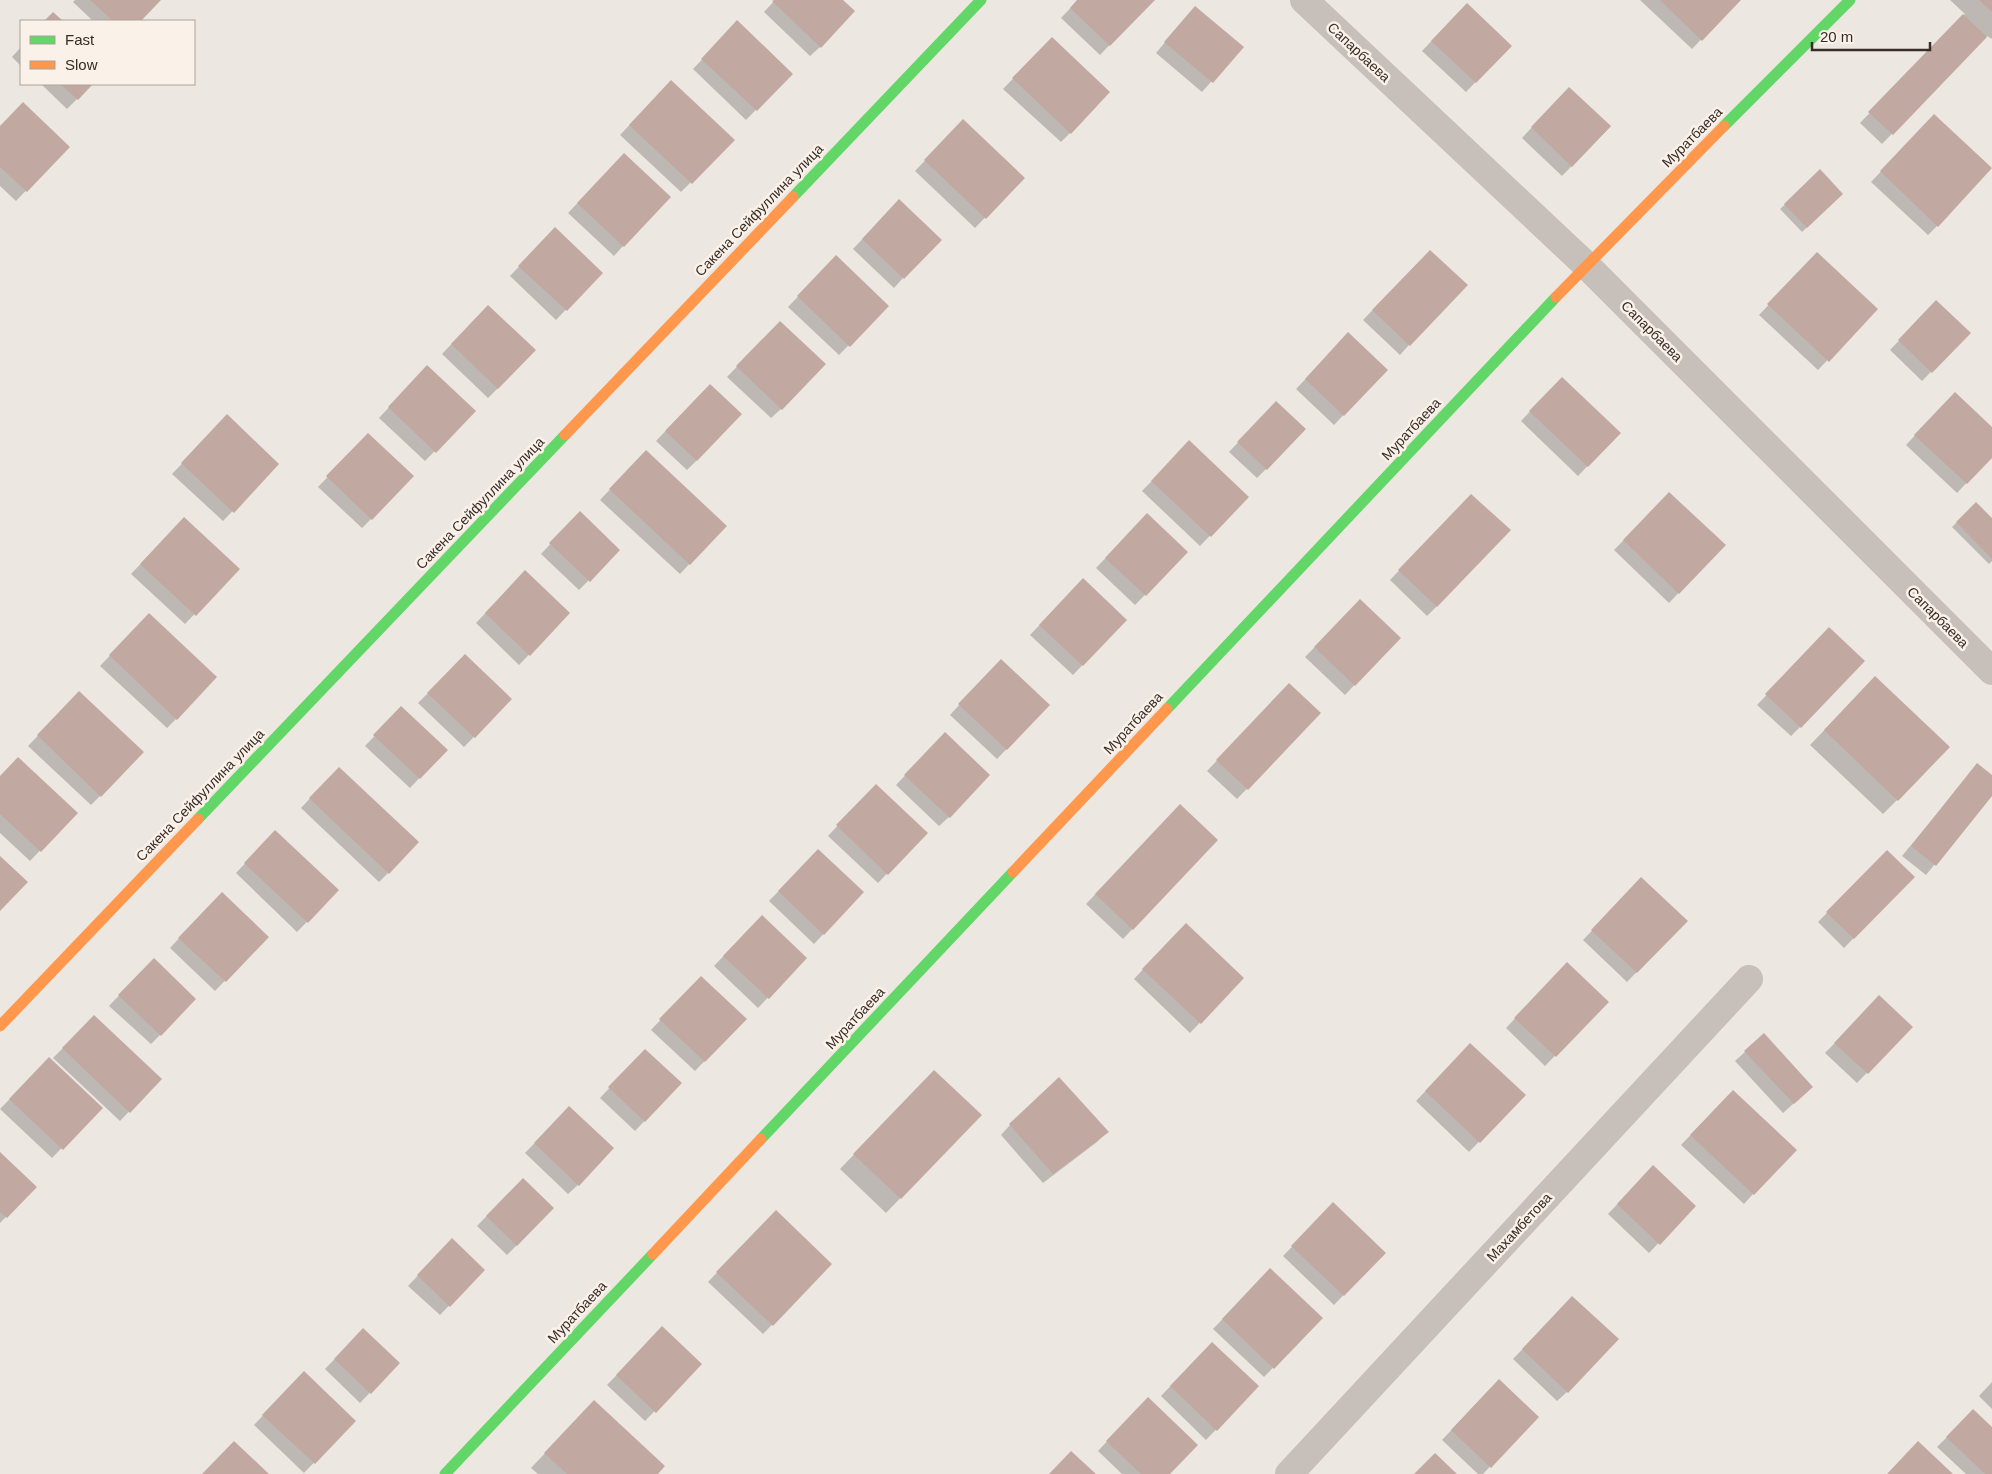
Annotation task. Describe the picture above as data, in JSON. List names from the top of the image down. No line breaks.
{"streets":{"street":["Сапарбаева","Муратбаева","Сакена Сейфуллина улица","Махамбетова"]},"crossings":[["Сапарбаева","Муратбаева"]],"legend":["Fast","Slow"],"scale_bar":"20 m"}
